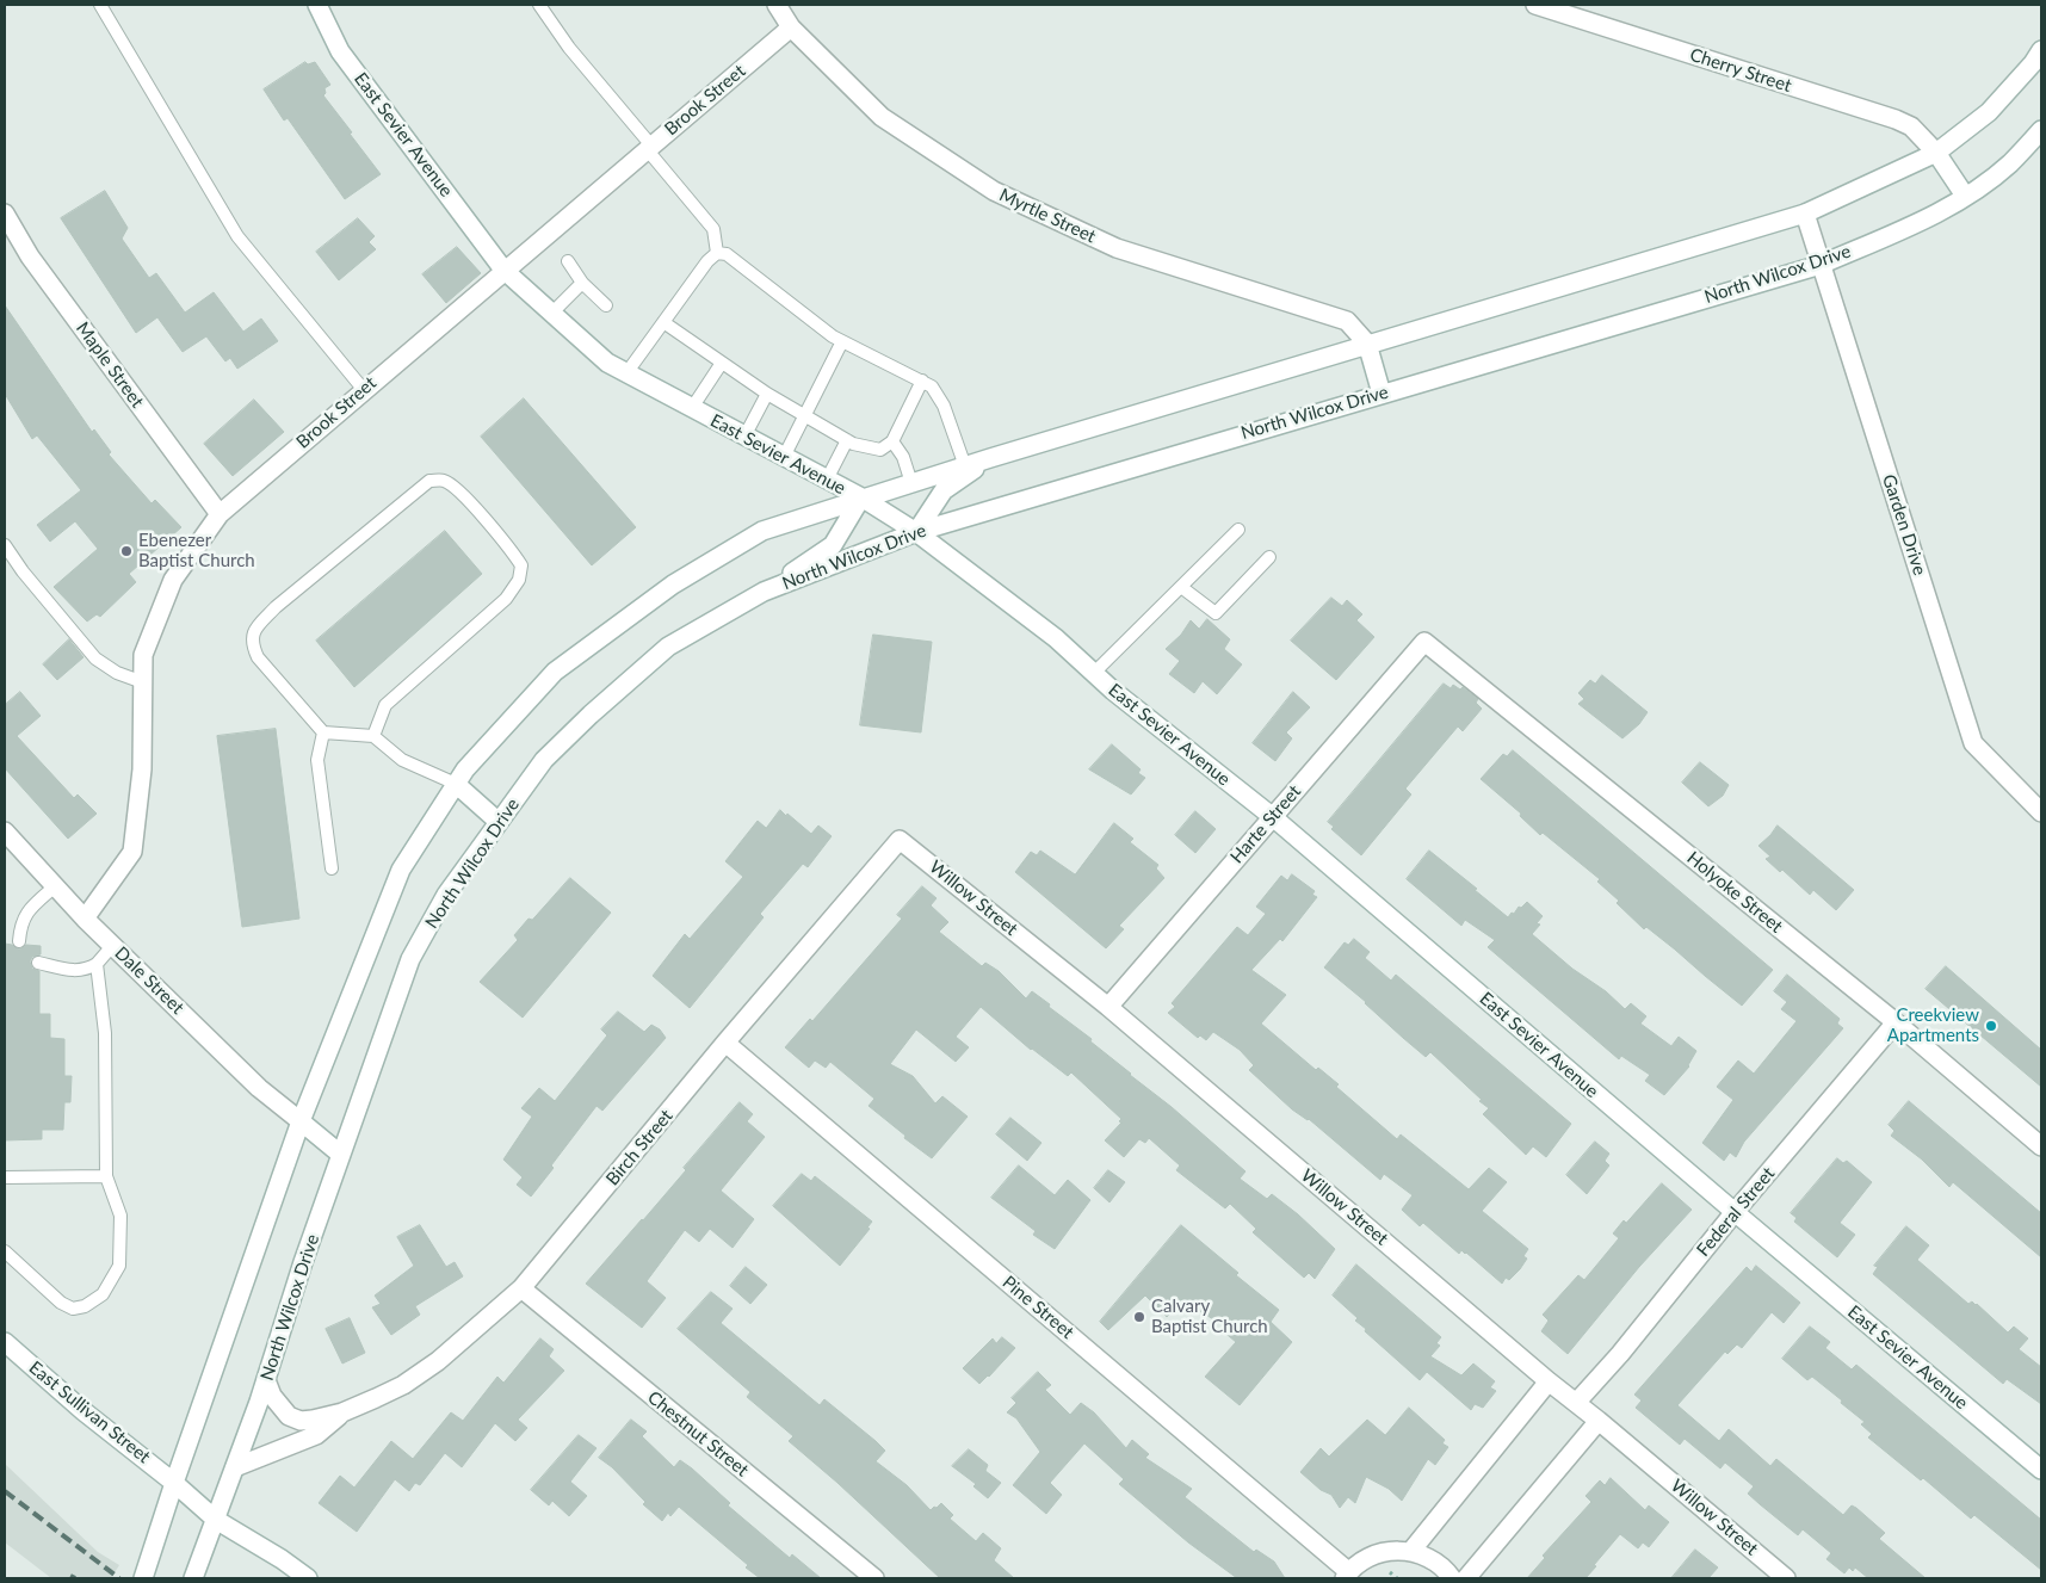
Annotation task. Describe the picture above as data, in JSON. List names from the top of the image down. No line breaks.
{"streets":{"street":["Cherry Street","Brook Street","East Sevier Avenue","Myrtle Street","North Wilcox Drive","Maple Street","Garden Drive","Harte Street","Holyoke Street","Willow Street","Dale Street","Birch Street","Federal Street","Pine Street","East Sullivan Street","Chestnut Street"]},"crossings":[["Cherry Street","North Wilcox Drive"],["Brook Street","East Sevier Avenue"],["Brook Street","Myrtle Street"],["Brook Street","Maple Street"],["Brook Street","Dale Street"],["East Sevier Avenue","North Wilcox Drive"],["East Sevier Avenue","Harte Street"],["East Sevier Avenue","Federal Street"],["North Wilcox Drive","Garden Drive"],["North Wilcox Drive","Dale Street"],["North Wilcox Drive","Birch Street"],["North Wilcox Drive","East Sullivan Street"],["Harte Street","Holyoke Street"],["Harte Street","Willow Street"],["Holyoke Street","Federal Street"],["Willow Street","Birch Street"],["Willow Street","Federal Street"],["Birch Street","Pine Street"],["Birch Street","Chestnut Street"]],"places":["Ebenezer Baptist Church","Creekview Apartments","Calvary Baptist Church"]}
